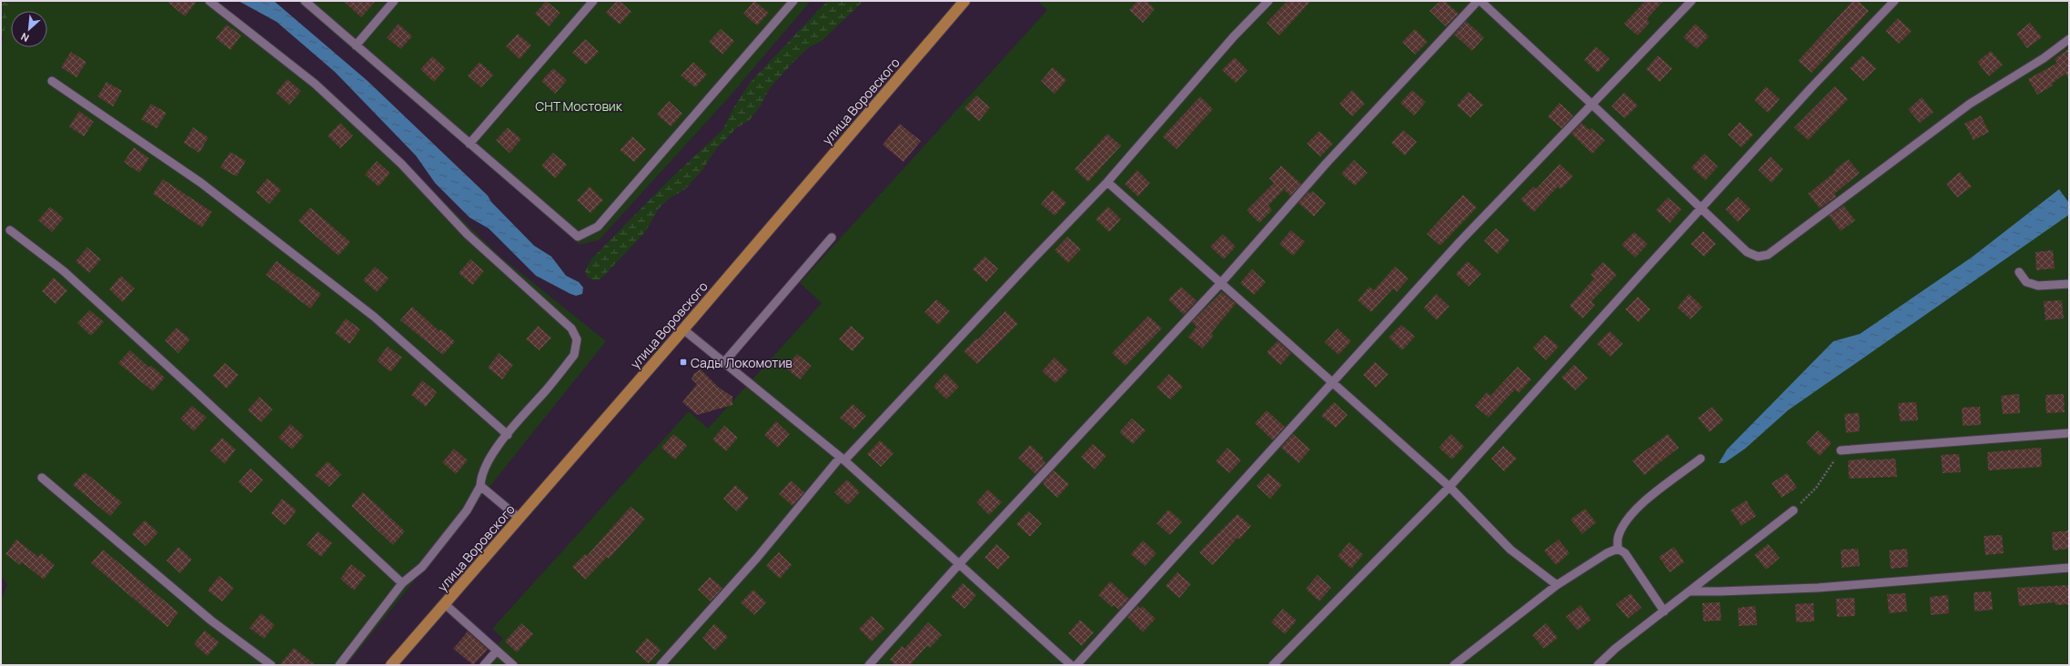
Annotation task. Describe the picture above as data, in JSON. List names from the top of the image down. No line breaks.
{"streets":{"main road":["улица Воровского"]},"parks":["СНТ Мостовик"],"places":{"transit":["Сады Локомотив"]},"north":"bottom left"}
